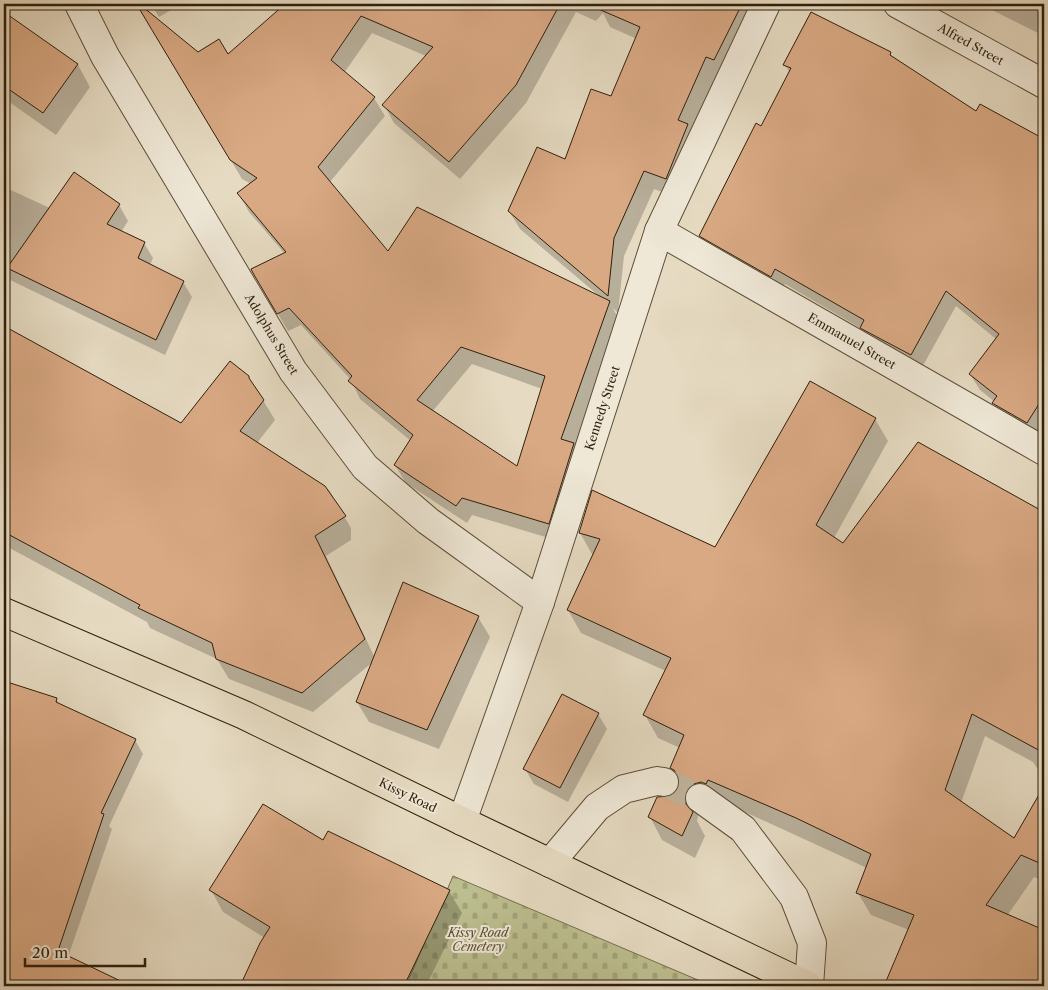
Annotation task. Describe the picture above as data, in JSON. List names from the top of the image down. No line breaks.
{"streets":{"main road":["Kissy Road"],"street":["Alfred Street","Adolphus Street","Emmanuel Street","Kennedy Street"]},"crossings":[["Adolphus Street","Kennedy Street"],["Emmanuel Street","Kennedy Street"],["Kennedy Street","Kissy Road"]],"parks":["Kissy Road Cemetery"],"scale_bar":"20 m"}
